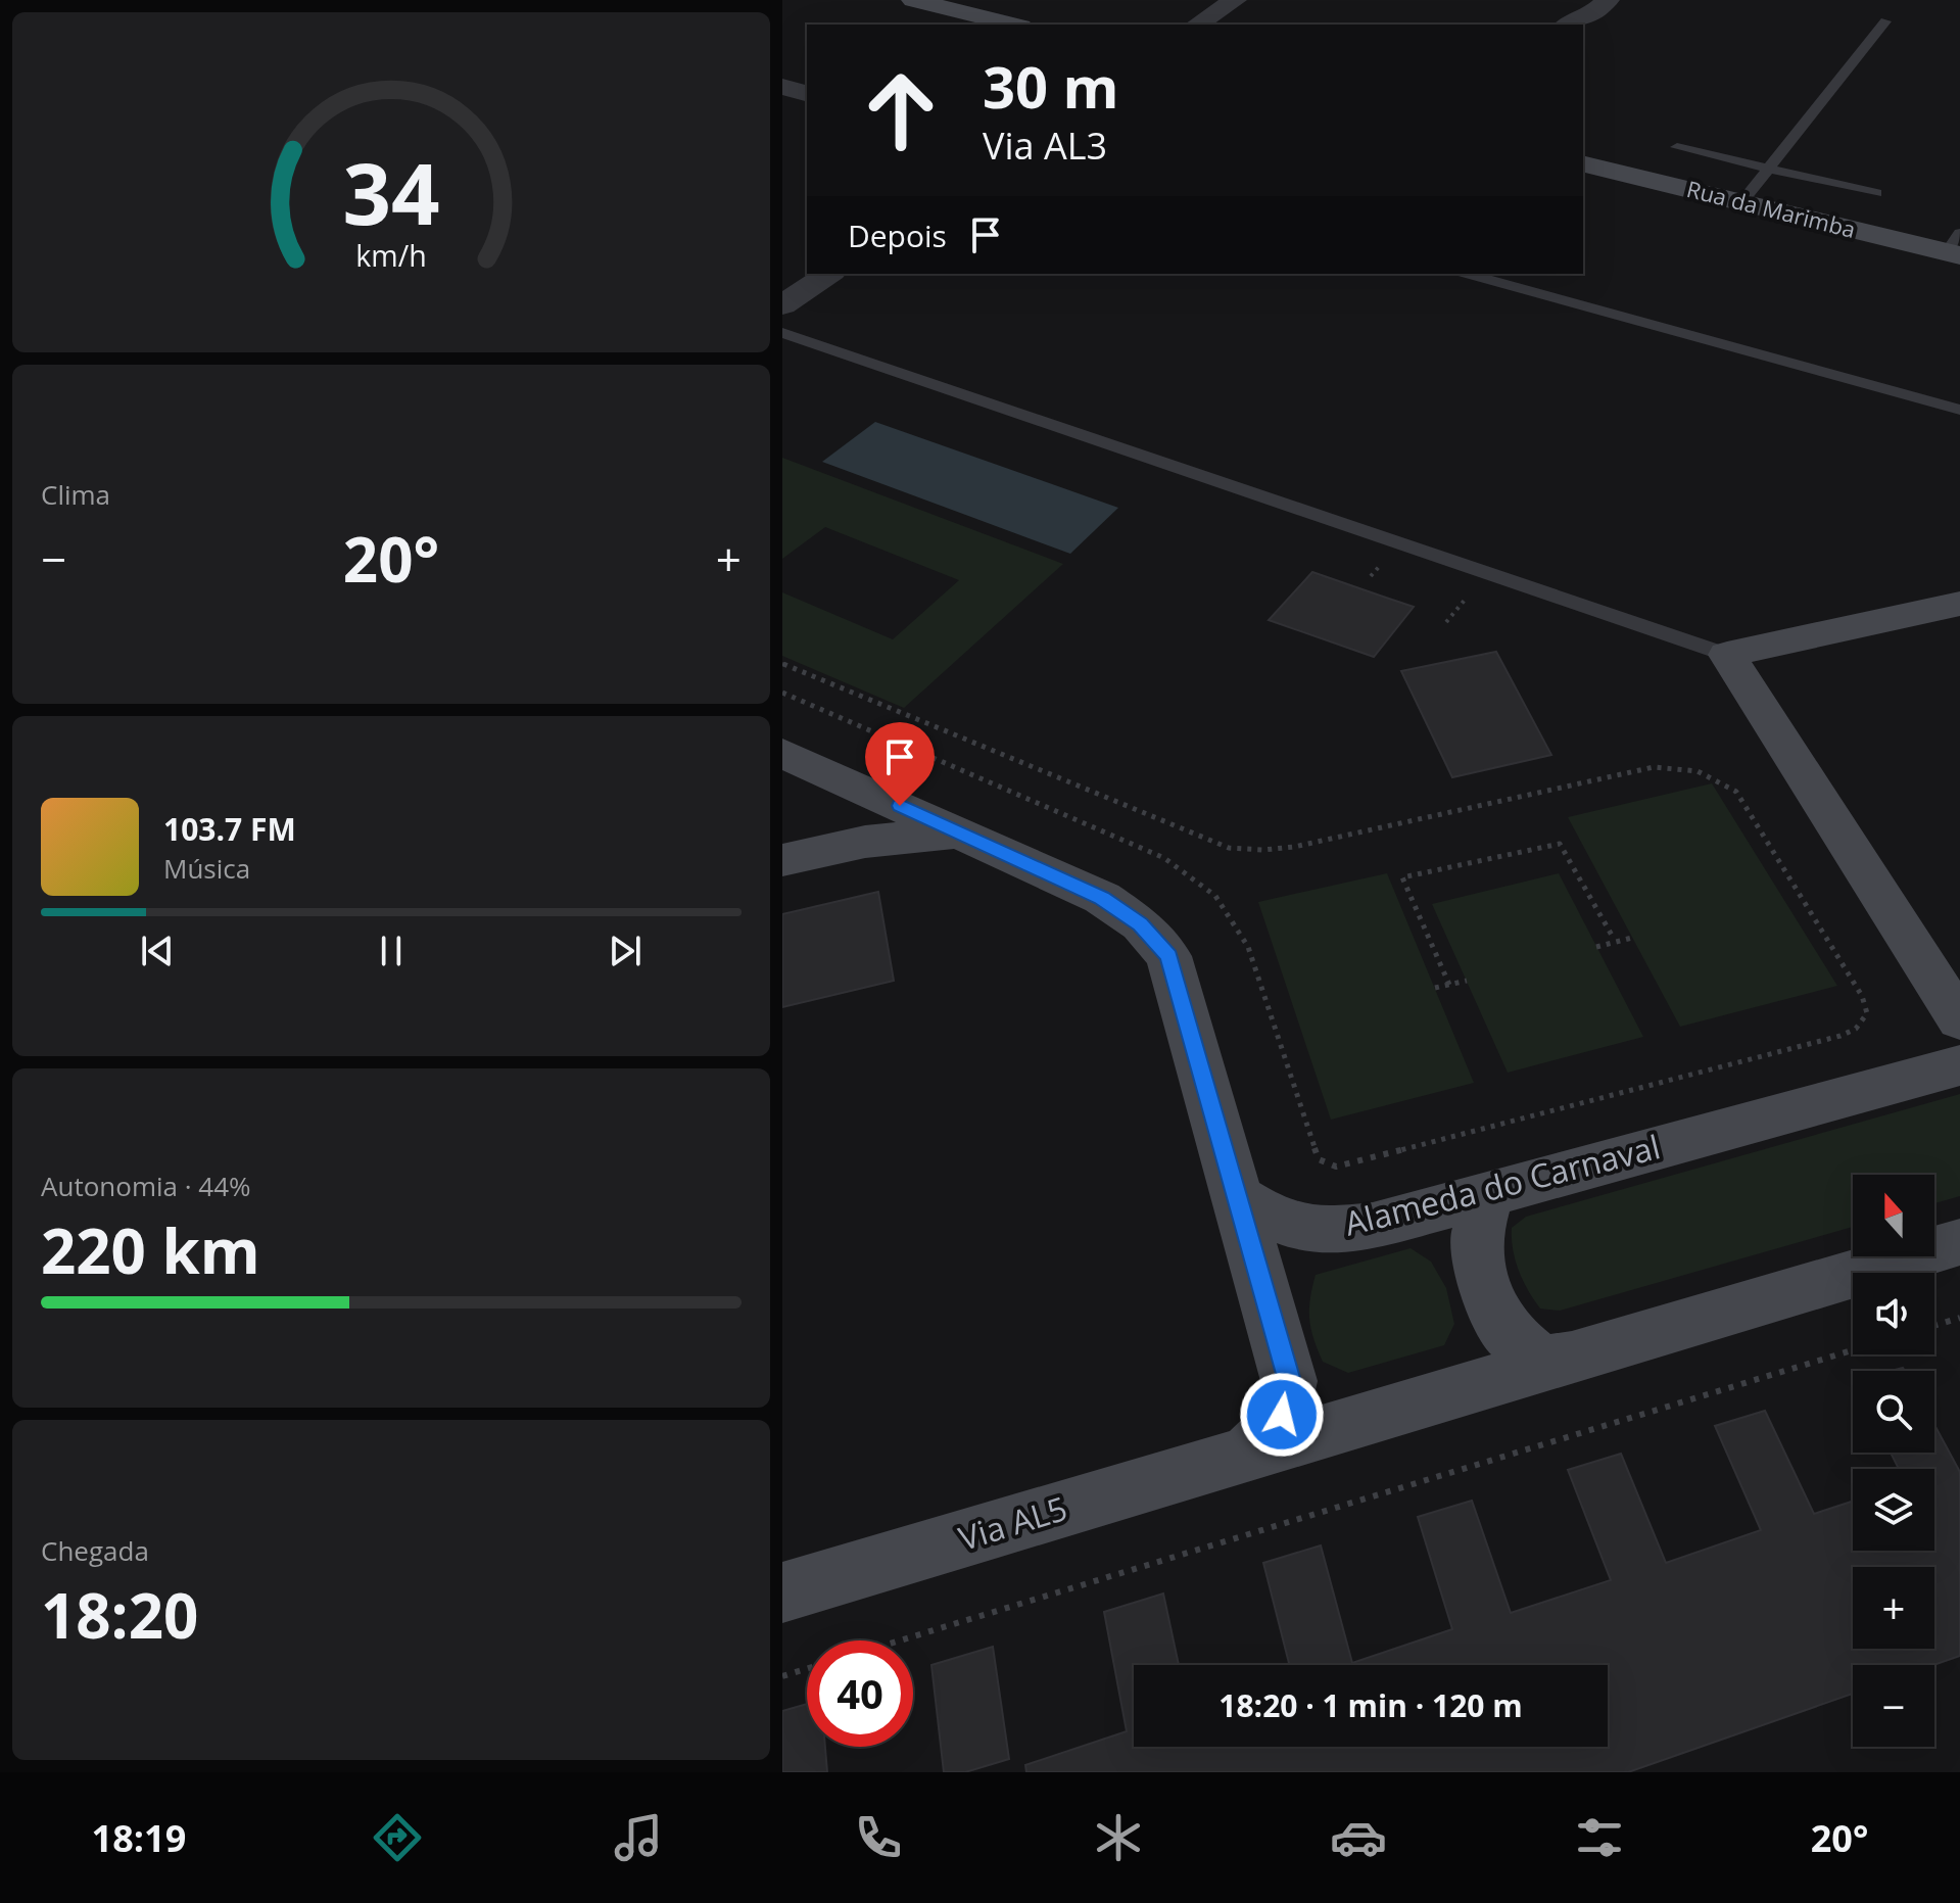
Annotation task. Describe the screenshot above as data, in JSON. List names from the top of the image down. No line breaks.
{"streets":{"street":["Rua da Marimba","Alameda do Carnaval","Via AL5"]},"north":"top","page":{"turn":["30 m","Via AL3"],"then":"Depois","tile":["Clima",["Autonomia · 44%","220 km"],["Chegada","18:20"]],"heat":["−","20°","+"],"song":["103.7 FM","Música"],"map_buttons":["+","−"],"limit":"40","trip":"18:20 · 1 min · 120 m","tabs":["18:19","20°"],"gauge":["34","km/h"]}}
